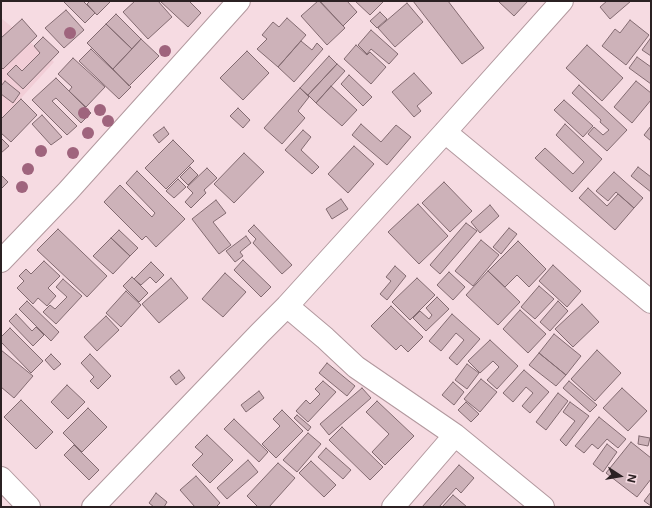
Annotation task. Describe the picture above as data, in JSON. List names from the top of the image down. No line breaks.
{"north":"right"}
